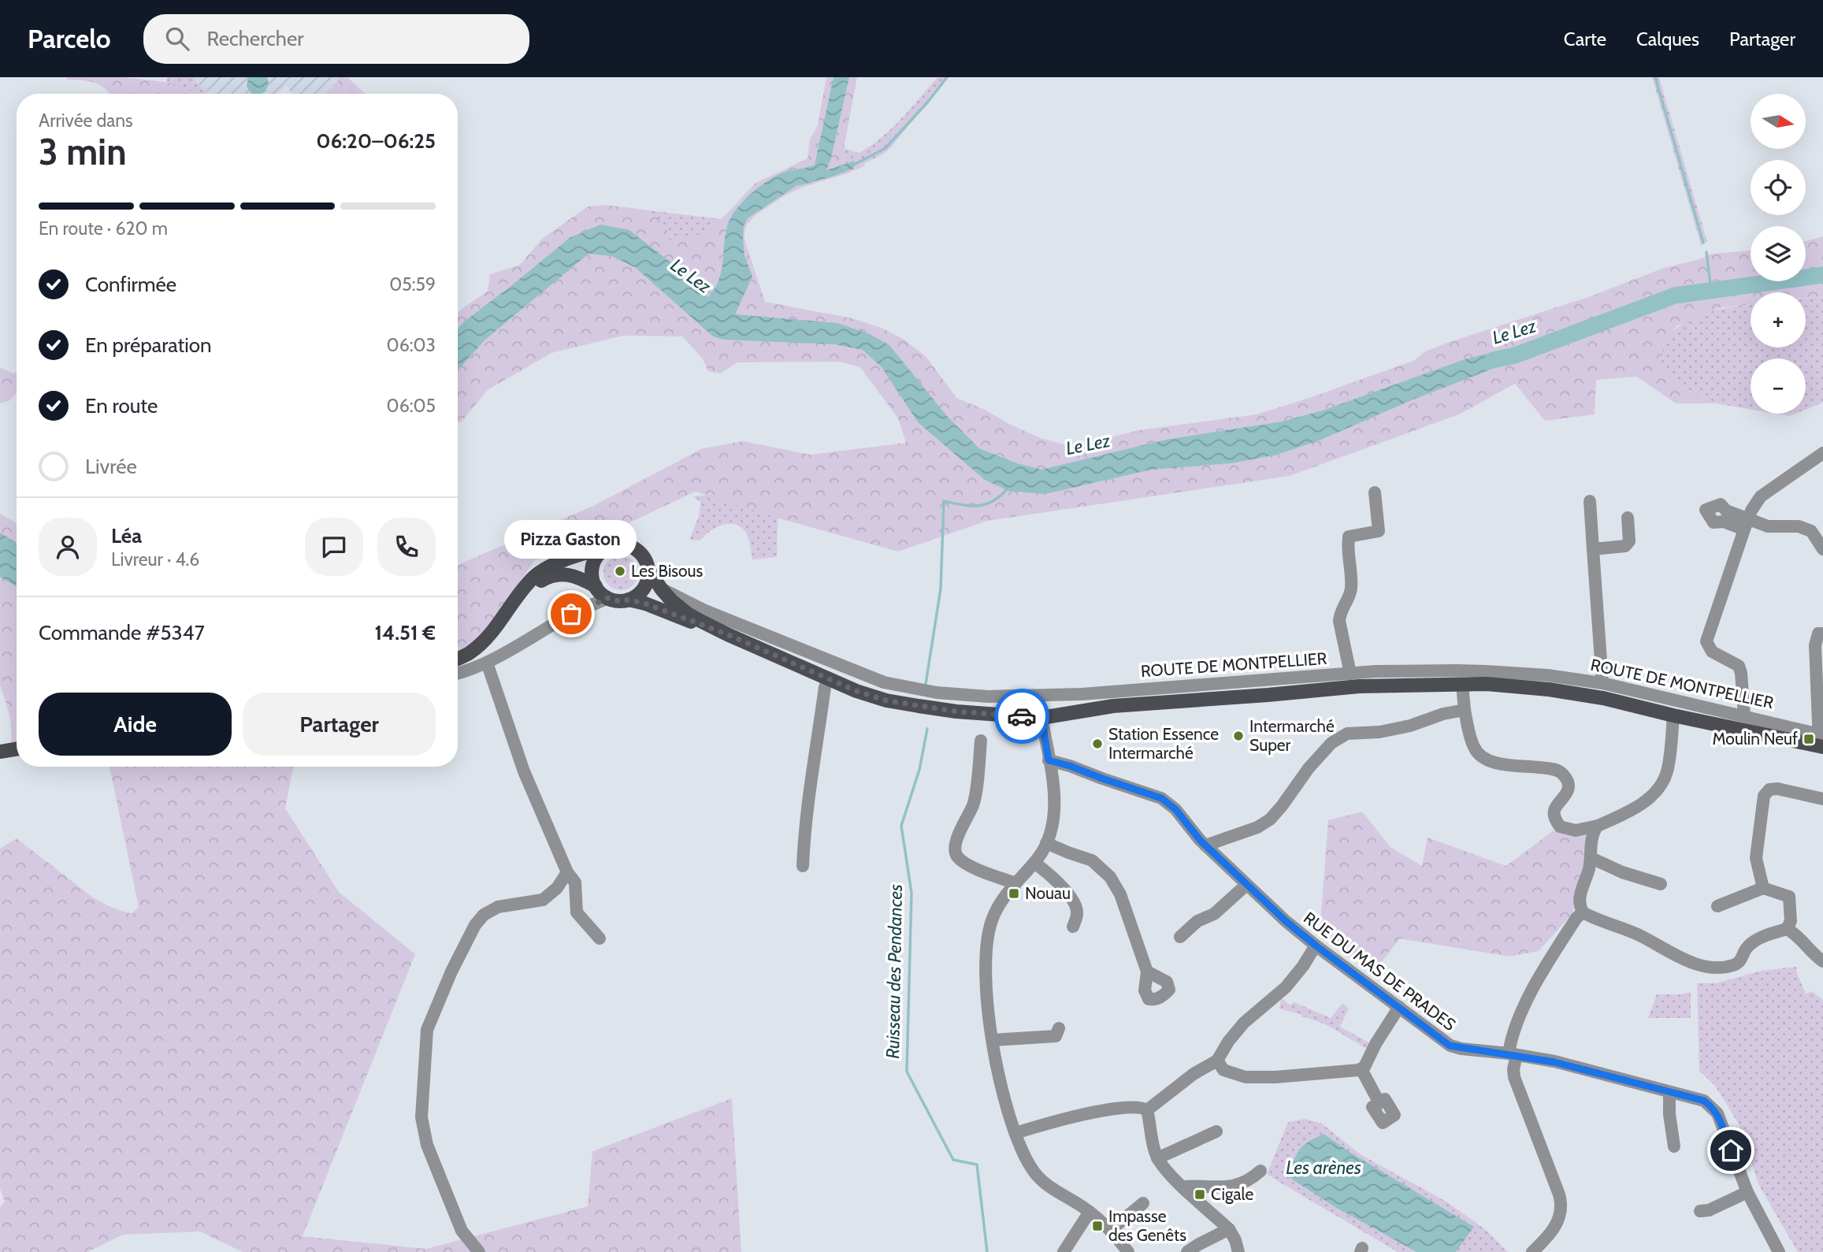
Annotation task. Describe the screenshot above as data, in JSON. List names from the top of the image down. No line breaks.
{"streets":{"main road":["ROUTE DE MONTPELLIER"],"street":["RUE DU MAS DE PRADES"]},"water":["Le Lez","Ruisseau des Pendances","Les arènes"],"places":{"other":["Les Bisous","Pizza Gaston","Intermarché Super","Station Essence Intermarché"],"transit":["Moulin Neuf","Nouau","Cigale","Impasse des Genêts"]},"north":"right","page":{"header":"Parcelo","search":"Rechercher","nav":["Carte","Calques","Partager"],"map_buttons":["+","−"],"heading":["3 min","Arrivée dans","06:20–06:25"],"panel":["Léa","Livreur · 4.6","Commande #5347","14.51 €"],"bar":"En route · 620 m","list":[["Confirmée","05:59"],["En préparation","06:03"],["En route","06:05"],"Livrée"],"bubble":"Pizza Gaston","buttons":["Aide","Partager"]}}
